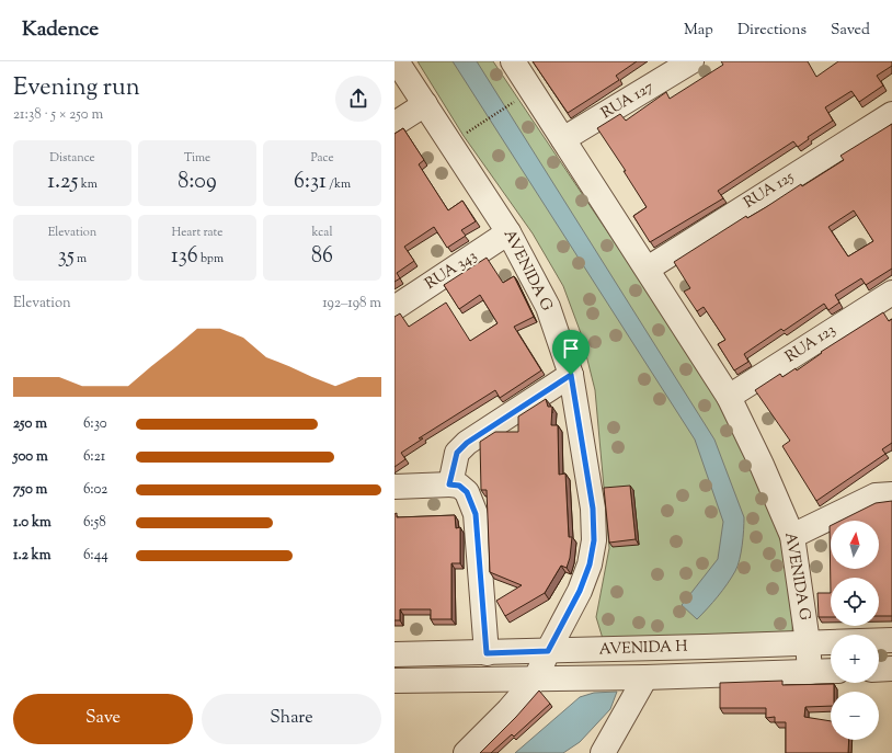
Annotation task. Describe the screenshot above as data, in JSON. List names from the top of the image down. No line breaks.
{"streets":{"street":["RUA 127","RUA 125","RUA 343","AVENIDA G","RUA 123","AVENIDA H"]},"crossings":[["RUA 127","AVENIDA G"],["RUA 125","AVENIDA G"],["RUA 343","AVENIDA G"],["AVENIDA G","RUA 123"],["AVENIDA G","AVENIDA H"]],"north":"top","page":{"header":"Kadence","nav":["Map","Directions","Saved"],"heading":["Evening run","21:38 · 5 × 250 m"],"stats":[["Distance","1.25 km"],["Time","8:09"],["Pace","6:31 /km"],["Elevation","35 m"],["Heart rate","136 bpm"],["kcal","86"]],"chart":["Elevation","192–198 m"],"list":[{"name":"250 m","note":"6:30"},{"name":"500 m","note":"6:21"},{"name":"750 m","note":"6:02"},{"name":"1.0 km","note":"6:58"},{"name":"1.2 km","note":"6:44"}],"map_buttons":["+","−"],"buttons":["Save","Share"]}}
